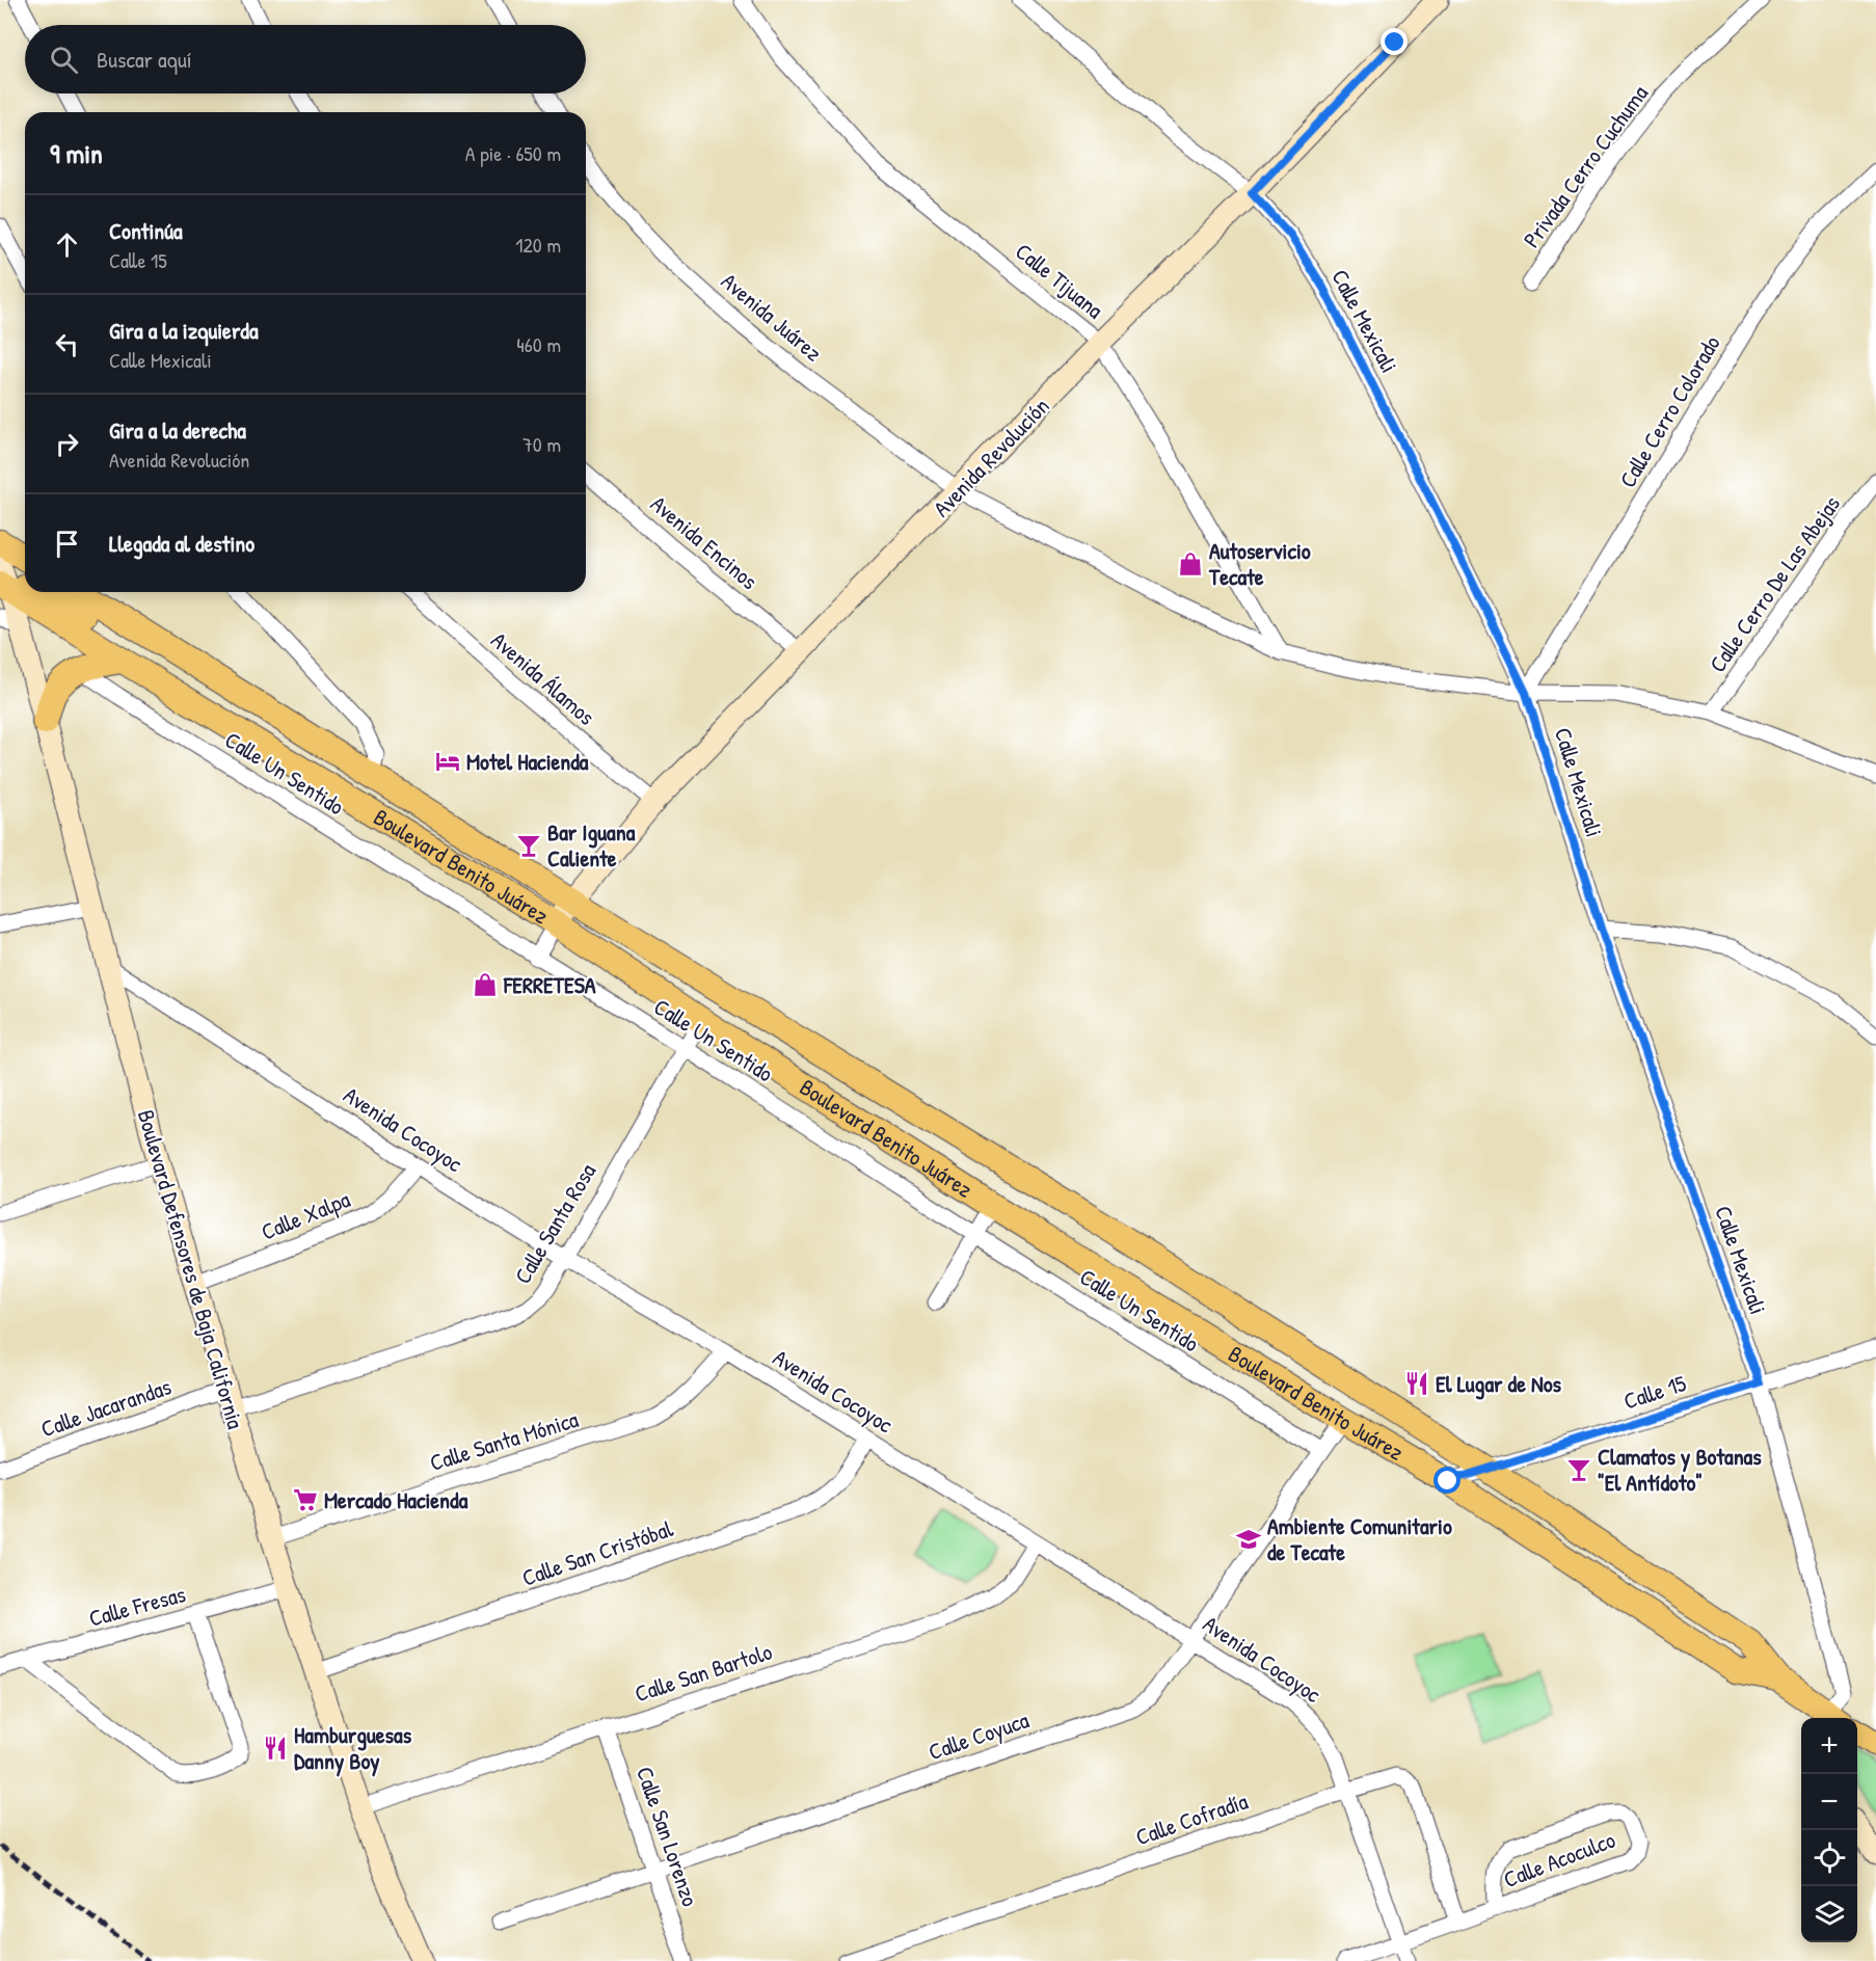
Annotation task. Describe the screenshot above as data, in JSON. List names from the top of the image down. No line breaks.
{"streets":{"main road":["Avenida Revolución","Boulevard Benito Juárez","Boulevard Defensores de Baja California"],"street":["Privada Cerro Cuchuma","Calle Tijuana","Avenida Juárez","Calle Mexicali","Calle Cerro Colorado","Avenida Encinos","Calle Cerro De Las Abejas","Avenida Álamos","Calle Un Sentido","Avenida Cocoyoc","Calle Xalpa","Calle Santa Rosa","Calle 15","Calle Jacarandas","Calle Santa Mónica","Calle San Cristóbal","Calle Fresas","Calle San Bartolo","Calle Coyuca","Calle Cofradía","Calle San Lorenzo","Calle Acoculco"]},"crossings":[["Calle Tijuana","Avenida Juárez"],["Calle Tijuana","Avenida Revolución"],["Avenida Juárez","Calle Mexicali"],["Avenida Juárez","Calle Cerro Colorado"],["Avenida Juárez","Avenida Revolución"],["Avenida Juárez","Calle Cerro De Las Abejas"],["Calle Mexicali","Calle Cerro Colorado"],["Calle Mexicali","Avenida Revolución"],["Calle Mexicali","Calle 15"],["Avenida Revolución","Avenida Encinos"],["Avenida Revolución","Avenida Álamos"],["Avenida Revolución","Boulevard Benito Juárez"],["Calle Un Sentido","Calle Santa Rosa"],["Calle Un Sentido","Calle Coyuca"],["Boulevard Benito Juárez","Calle Santa Rosa"],["Boulevard Benito Juárez","Boulevard Defensores de Baja California"],["Boulevard Benito Juárez","Calle 15"],["Boulevard Benito Juárez","Calle Coyuca"],["Avenida Cocoyoc","Calle Xalpa"],["Avenida Cocoyoc","Calle Santa Rosa"],["Avenida Cocoyoc","Boulevard Defensores de Baja California"],["Avenida Cocoyoc","Calle Santa Mónica"],["Avenida Cocoyoc","Calle San Cristóbal"],["Avenida Cocoyoc","Calle San Bartolo"],["Avenida Cocoyoc","Calle Coyuca"],["Avenida Cocoyoc","Calle Cofradía"],["Avenida Cocoyoc","Calle Acoculco"],["Calle Xalpa","Boulevard Defensores de Baja California"],["Calle Santa Rosa","Boulevard Defensores de Baja California"],["Calle Santa Rosa","Calle Jacarandas"],["Boulevard Defensores de Baja California","Calle Jacarandas"],["Boulevard Defensores de Baja California","Calle Santa Mónica"],["Boulevard Defensores de Baja California","Calle San Cristóbal"],["Boulevard Defensores de Baja California","Calle Fresas"],["Boulevard Defensores de Baja California","Calle San Bartolo"],["Calle San Bartolo","Calle San Lorenzo"],["Calle Coyuca","Calle San Lorenzo"],["Calle Cofradía","Calle Acoculco"]],"places":{"shop":["Autoservicio Tecate","FERRETESA"],"hotel":["Motel Hacienda"],"bar":["Bar Iguana Caliente","Clamatos y Botanas \"El Antídoto\""],"restaurant":["El Lugar de Nos","Hamburguesas Danny Boy"],"supermarket":["Mercado Hacienda"],"school or university":["Ambiente Comunitario de Tecate"]},"page":{"search":"Buscar aquí","heading":["9 min","A pie · 650 m"],"list":[["Continúa","Calle 15","120 m"],["Gira a la izquierda","Calle Mexicali","460 m"],["Gira a la derecha","Avenida Revolución","70 m"],"Llegada al destino"],"map_buttons":["+","−"]}}
